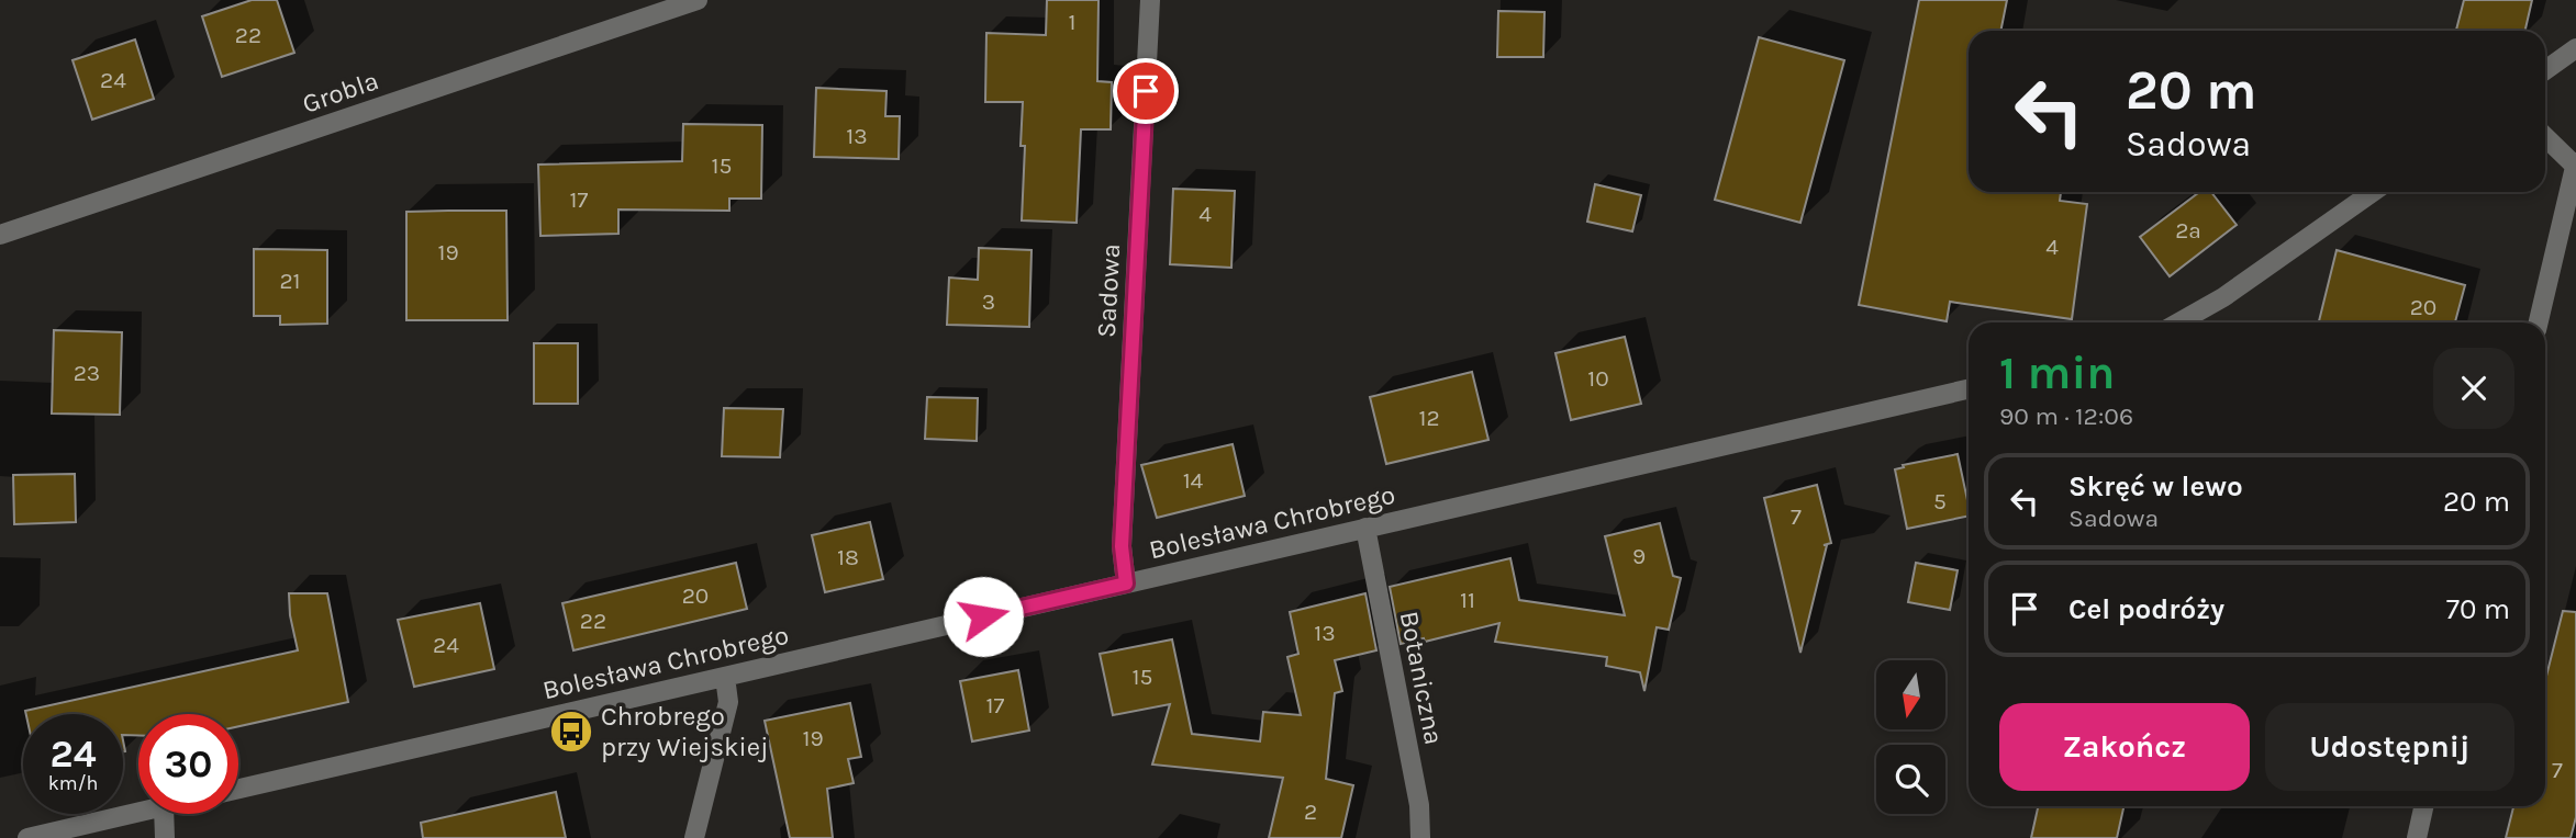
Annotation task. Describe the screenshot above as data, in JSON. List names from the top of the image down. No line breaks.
{"streets":{"street":["Grobla","Sadowa","Bolesława Chrobrego","Botaniczna"]},"crossings":[["Sadowa","Bolesława Chrobrego"],["Bolesława Chrobrego","Botaniczna"]],"places":{"bus stop":["Chrobrego przy Wiejskiej"]},"house_numbers":["1","22","24","13","15","17","4","2a","4","19","21","3","20","23","10","12","14","5","7","9","18","20","11","22","13","24","15","17","19","7","2"],"north":"bottom","page":{"turn":["20 m","Sadowa"],"heading":["1 min","90 m · 12:06"],"list":[{"name":"Skręć w lewo","note":"Sadowa","value":"20 m"},{"name":"Cel podróży","value":"70 m"}],"buttons":["Zakończ","Udostępnij"],"speed":"24 km/h","limit":"30"}}
